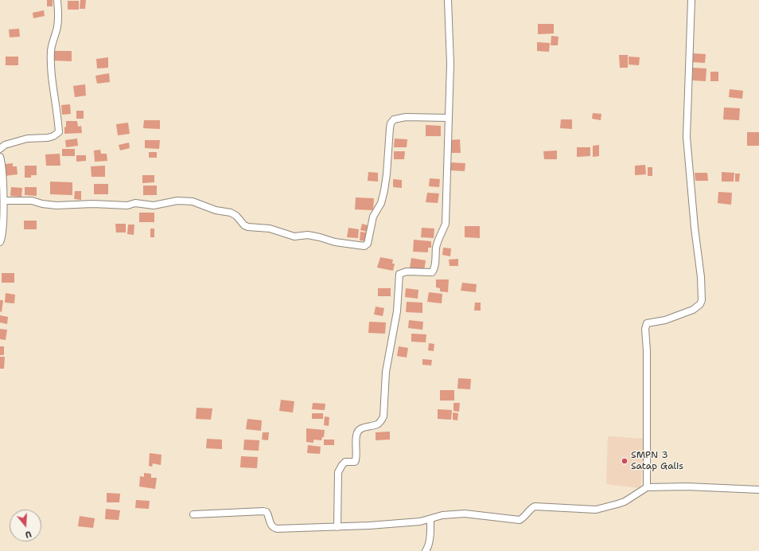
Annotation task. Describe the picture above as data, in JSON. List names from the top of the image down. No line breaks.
{"places":["SMPN 3 Satap Galis"],"north":"bottom"}
